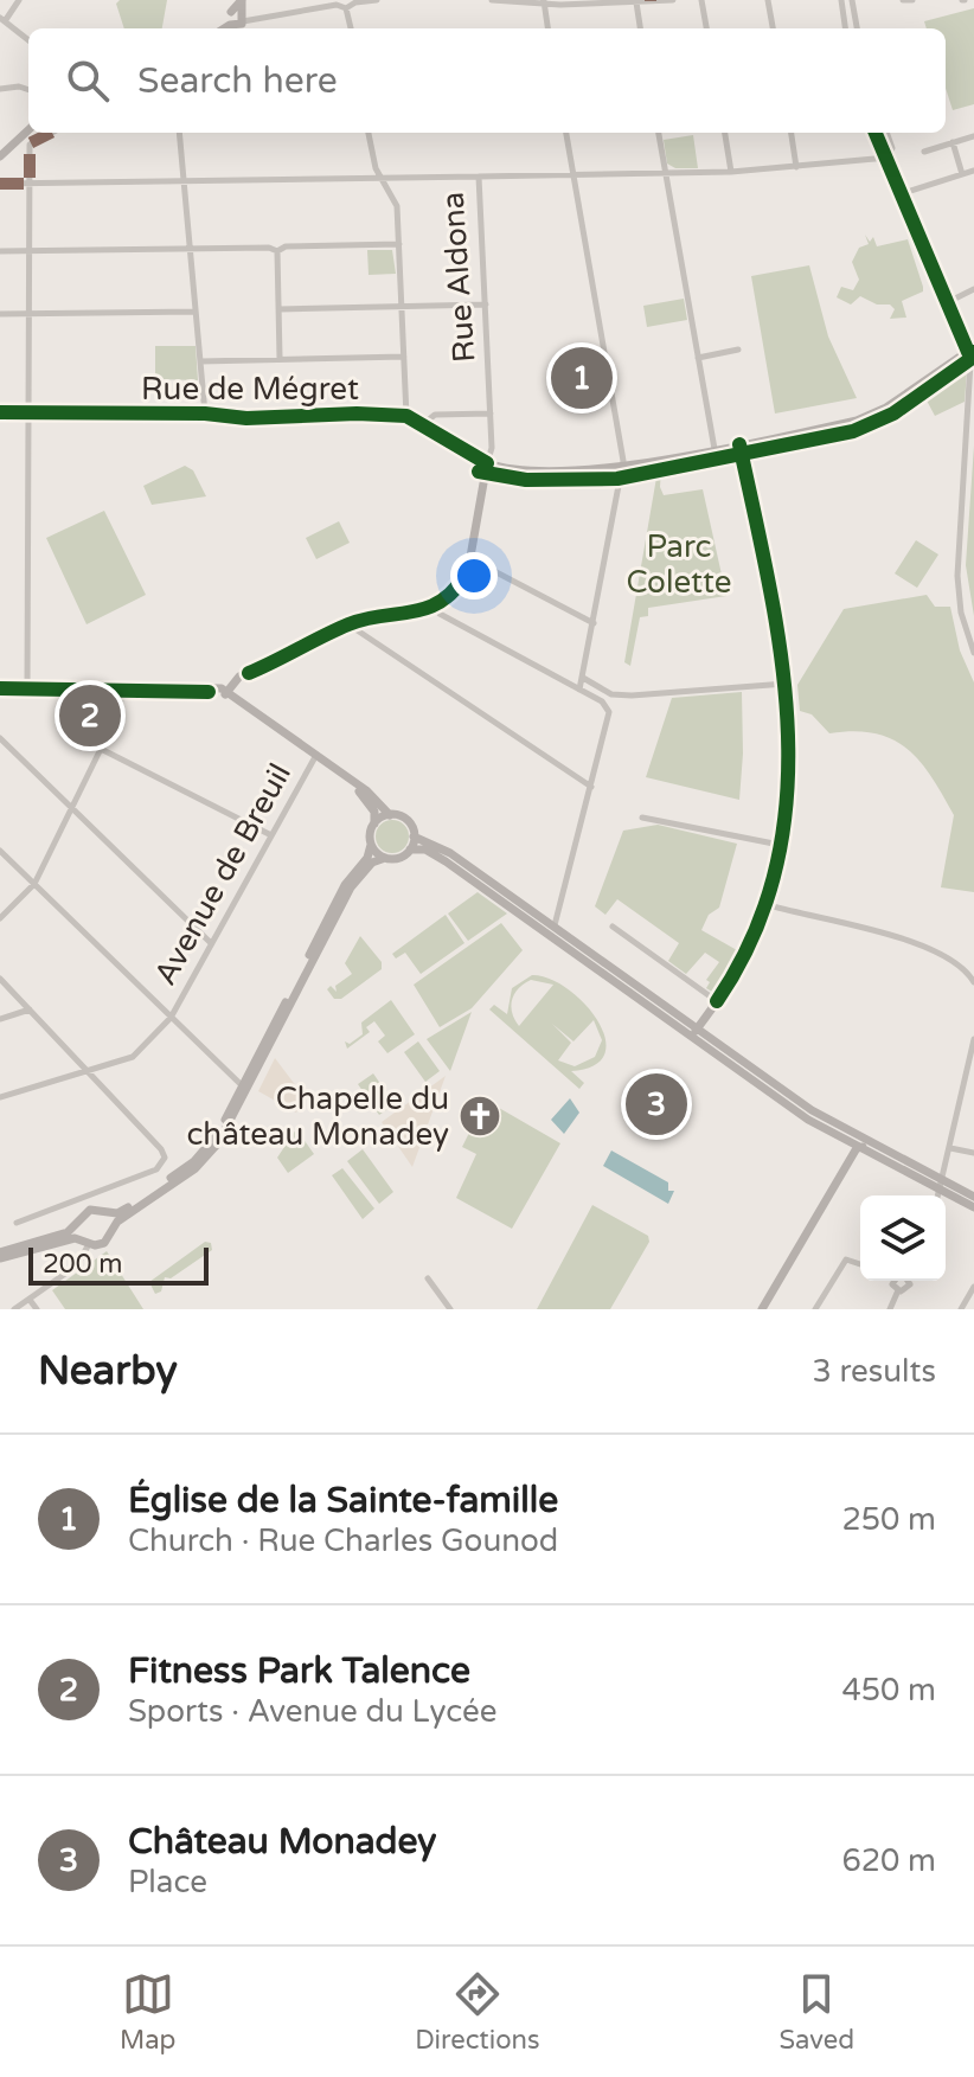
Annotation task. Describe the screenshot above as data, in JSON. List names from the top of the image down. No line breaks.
{"streets":{"street":["Rue Aldona","Rue de Mégret","Avenue de Breuil"]},"crossings":[["Rue Aldona","Rue de Mégret"]],"parks":["Parc Colette"],"places":{"church":["Chapelle du château Monadey"]},"scale_bar":"200 m","page":{"search":"Search here","pins":["1","2","3"],"scale":"200 m","heading":["Nearby","3 results"],"list":[{"mark":"1","name":"Église de la Sainte-famille","note":"Church · Rue Charles Gounod","value":"250 m"},{"mark":"2","name":"Fitness Park Talence","note":"Sports · Avenue du Lycée","value":"450 m"},{"mark":"3","name":"Château Monadey","note":"Place","value":"620 m"}],"nav":["Map","Directions","Saved"]}}
